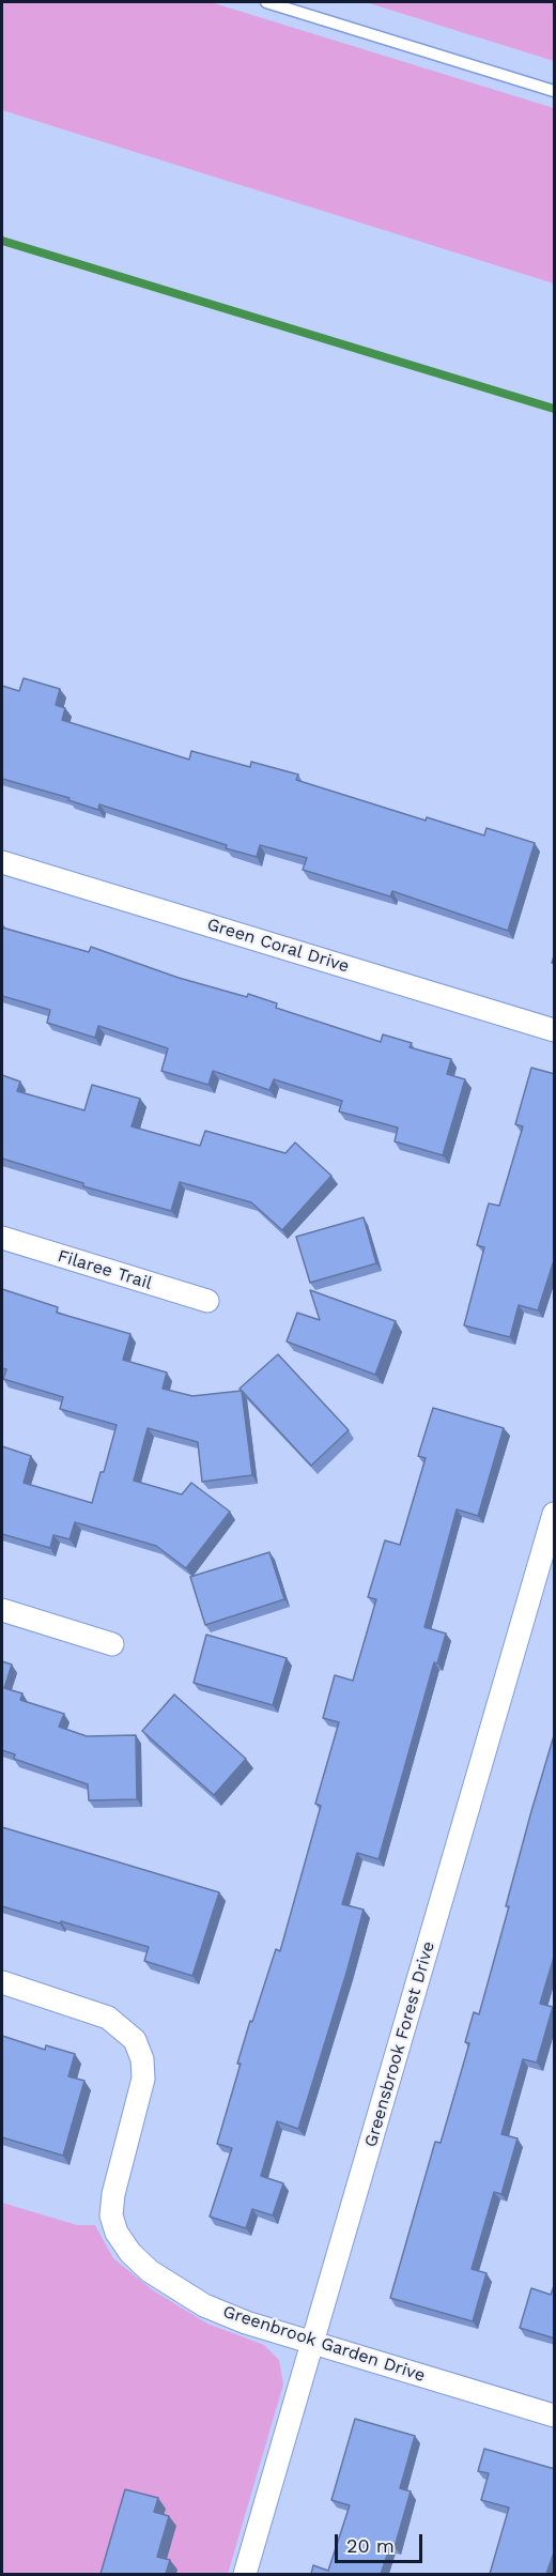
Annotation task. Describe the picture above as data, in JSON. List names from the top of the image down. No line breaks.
{"streets":{"street":["Green Coral Drive","Filaree Trail","Greensbrook Forest Drive","Greenbrook Garden Drive"]},"crossings":[["Greensbrook Forest Drive","Greenbrook Garden Drive"]],"scale_bar":"20 m"}
